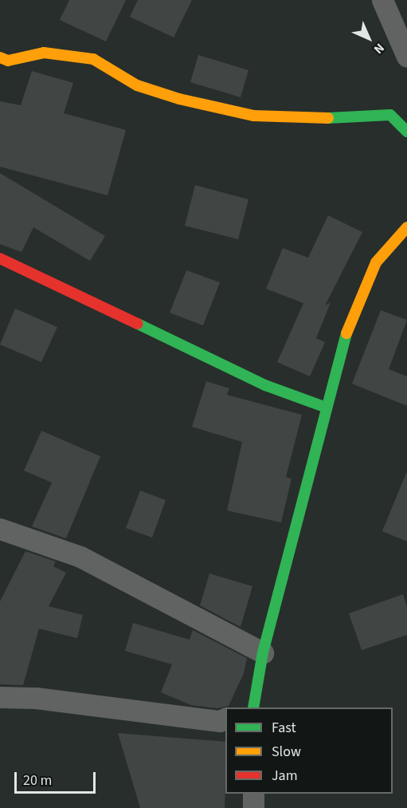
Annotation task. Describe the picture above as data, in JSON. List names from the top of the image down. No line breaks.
{"legend":["Fast","Slow","Jam"],"scale_bar":"20 m","north":"bottom right"}
